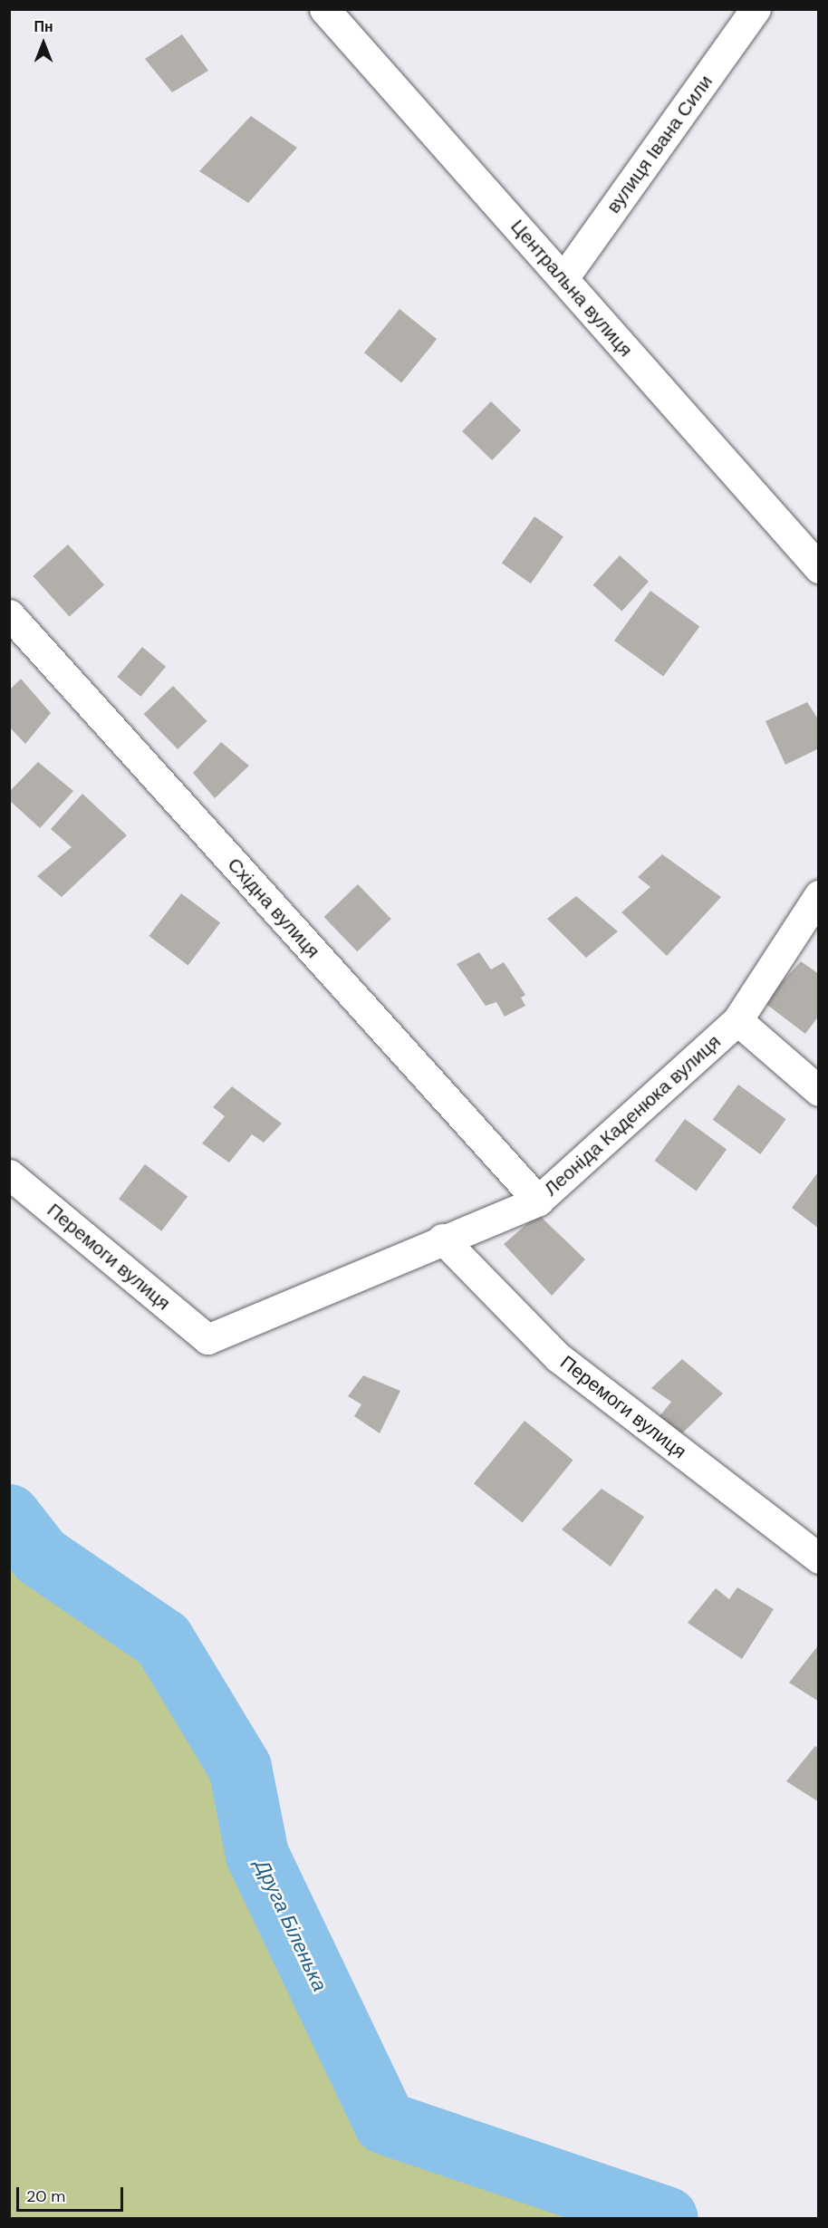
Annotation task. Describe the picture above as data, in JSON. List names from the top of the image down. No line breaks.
{"streets":{"street":["вулиця Івана Сили","Центральна вулиця","Східна вулиця","Леоніда Каденюка вулиця","Перемоги вулиця"]},"crossings":[["вулиця Івана Сили","Центральна вулиця"],["Східна вулиця","Леоніда Каденюка вулиця"],["Леоніда Каденюка вулиця","Перемоги вулиця"]],"water":["Друга Біленька"],"scale_bar":"20 m","north":"top"}
